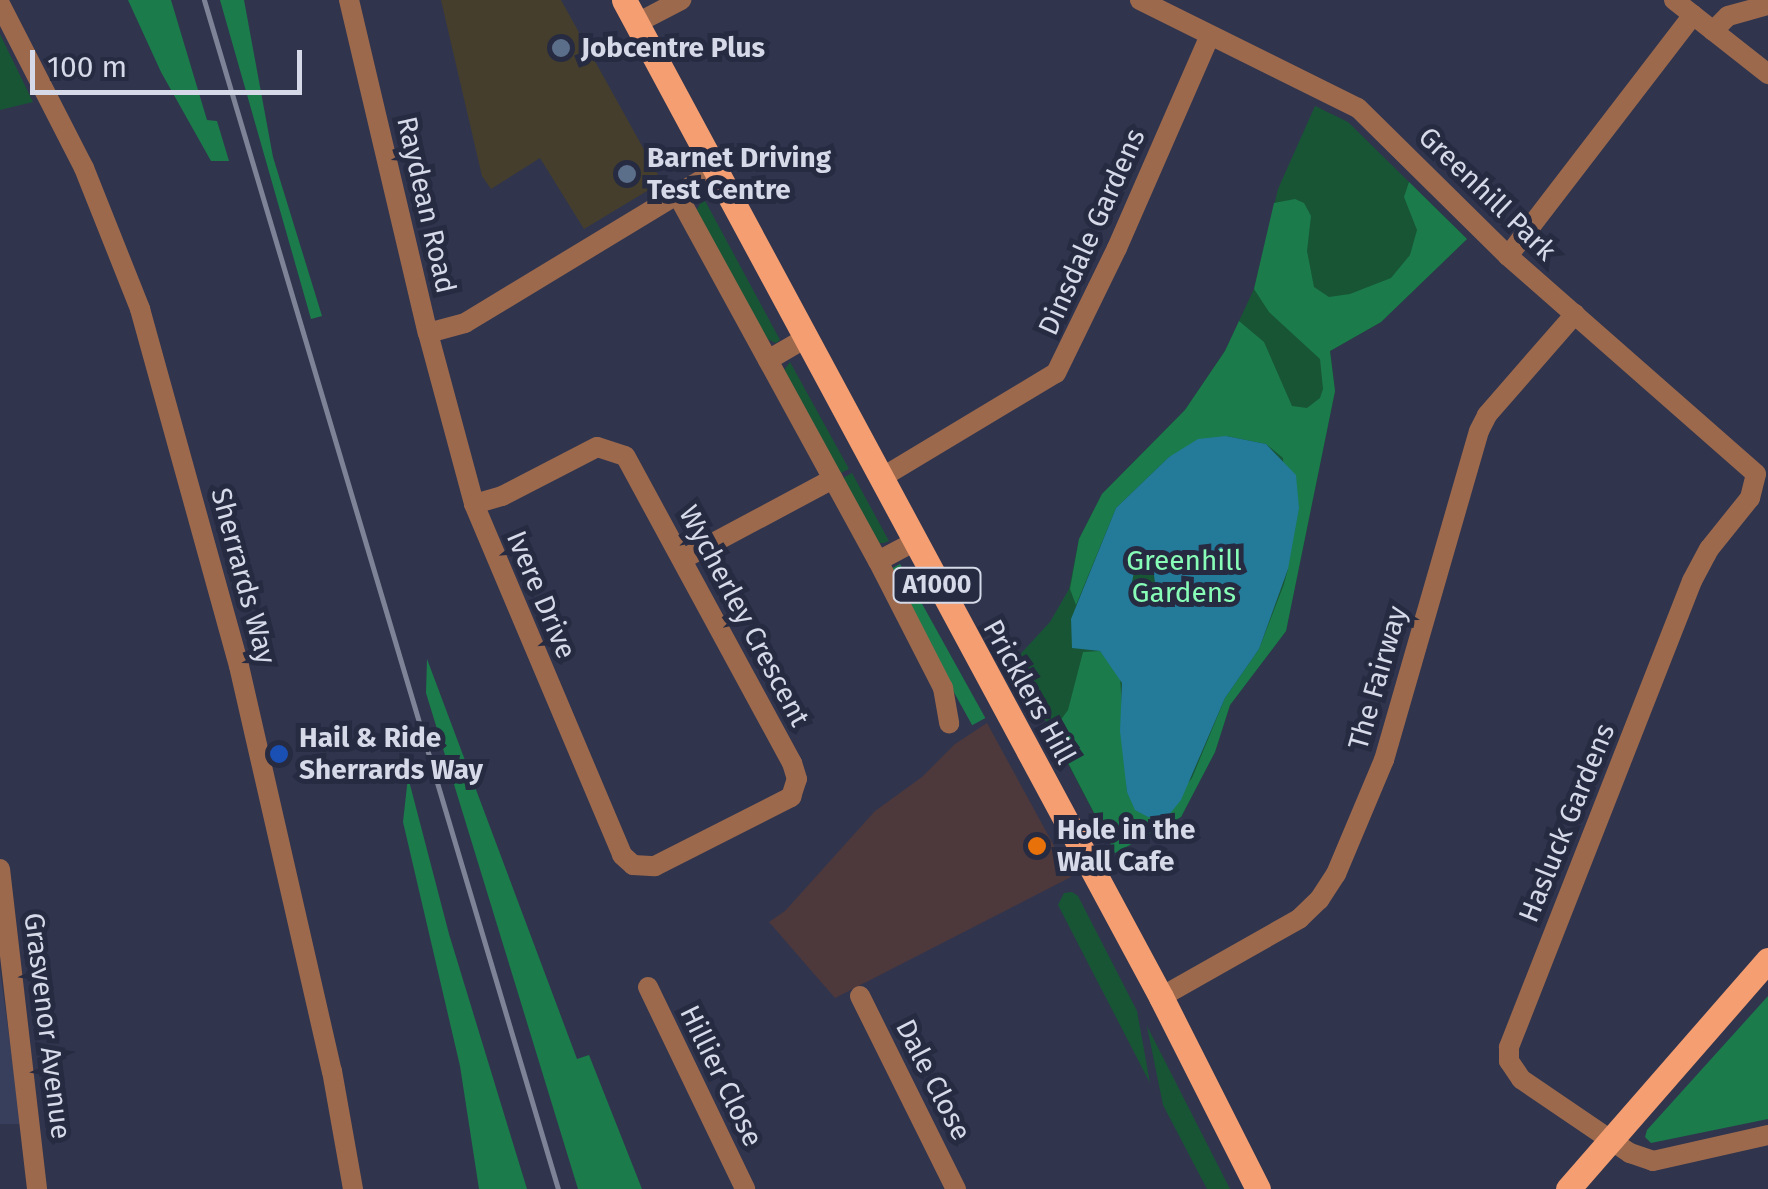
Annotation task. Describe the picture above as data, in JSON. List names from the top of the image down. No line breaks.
{"streets":{"main road":["A1000","Pricklers Hill"],"street":["Greenhill Park","Raydean Road","Dinsdale Gardens","Sherrards Way","Ivere Drive","Wycherley Crescent","The Fairway","Hasluck Gardens","Grasvenor Avenue","Hillier Close","Dale Close"]},"crossings":[["Greenhill Park","Dinsdale Gardens"],["Greenhill Park","The Fairway"],["Greenhill Park","Hasluck Gardens"],["Raydean Road","A1000"],["Raydean Road","Ivere Drive"],["Raydean Road","Pricklers Hill"],["Dinsdale Gardens","Pricklers Hill"],["A1000","Pricklers Hill"],["Ivere Drive","Wycherley Crescent"],["The Fairway","Pricklers Hill"]],"parks":["Greenhill Gardens"],"places":["Jobcentre Plus","Barnet Driving Test Centre","Hail & Ride Sherrards Way","Hole in the Wall Cafe"],"scale_bar":"100 m"}
